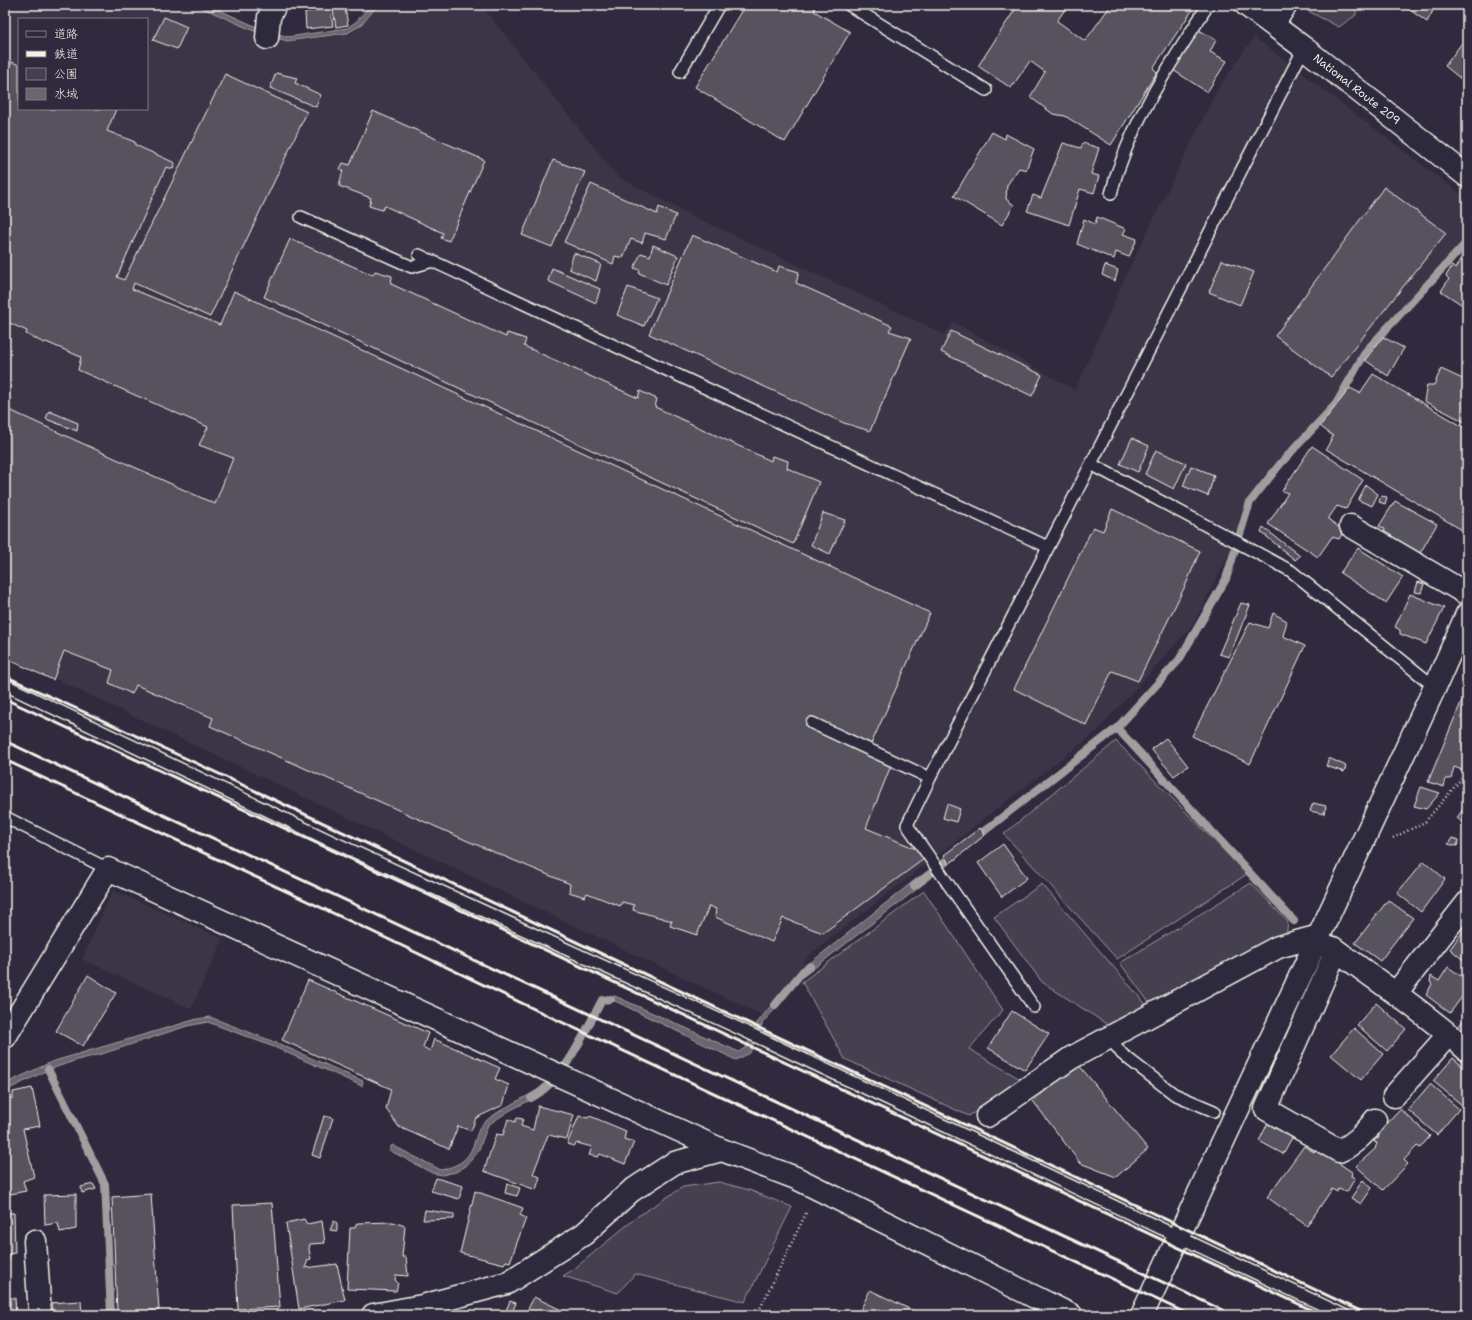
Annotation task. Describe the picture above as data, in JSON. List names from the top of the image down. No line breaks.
{"streets":{"main road":["National Route 209"]},"legend":["道路","鉄道","公園","水域"]}
